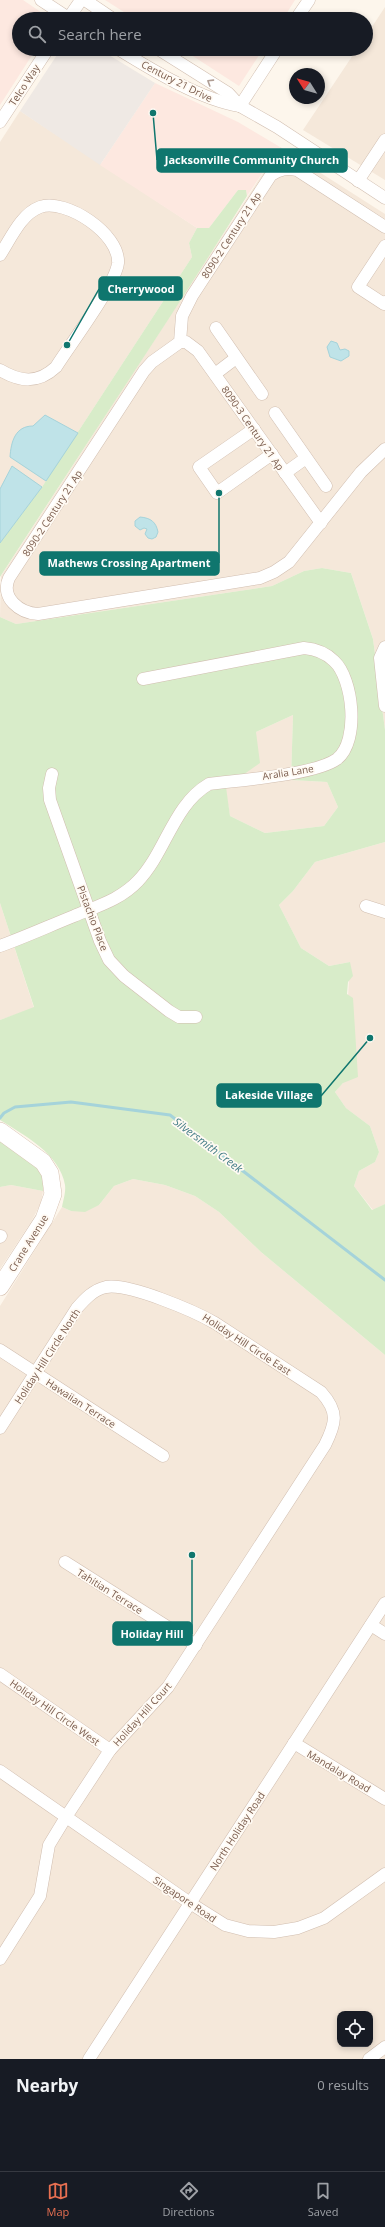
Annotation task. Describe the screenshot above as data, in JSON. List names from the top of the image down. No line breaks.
{"streets":{"street":["Century 21 Drive","Telco Way","8090-2 Century 21 Ap","8090-3 Century 21 Ap","Aralia Lane","Pistachio Place","Crane Avenue","Holiday Hill Circle East","Holiday Hill Circle North","Hawaiian Terrace","Tahitian Terrace","Holiday Hill Circle West","Holiday Hill Court","Mandalay Road","North Holiday Road","Singapore Road"]},"crossings":[["8090-2 Century 21 Ap","8090-3 Century 21 Ap"],["Aralia Lane","Pistachio Place"],["Holiday Hill Circle East","Holiday Hill Circle North"],["Holiday Hill Circle East","Holiday Hill Court"],["Holiday Hill Circle North","Hawaiian Terrace"],["Tahitian Terrace","Holiday Hill Court"],["Holiday Hill Circle West","Holiday Hill Court"],["Holiday Hill Court","Singapore Road"],["Mandalay Road","North Holiday Road"],["North Holiday Road","Singapore Road"]],"water":["Silversmith Creek"],"places":["Jacksonville Community Church","Cherrywood","Mathews Crossing Apartment","Lakeside Village","Holiday Hill"],"north":"top left","page":{"search":"Search here","heading":["Nearby","0 results"],"nav":["Map","Directions","Saved"]}}
